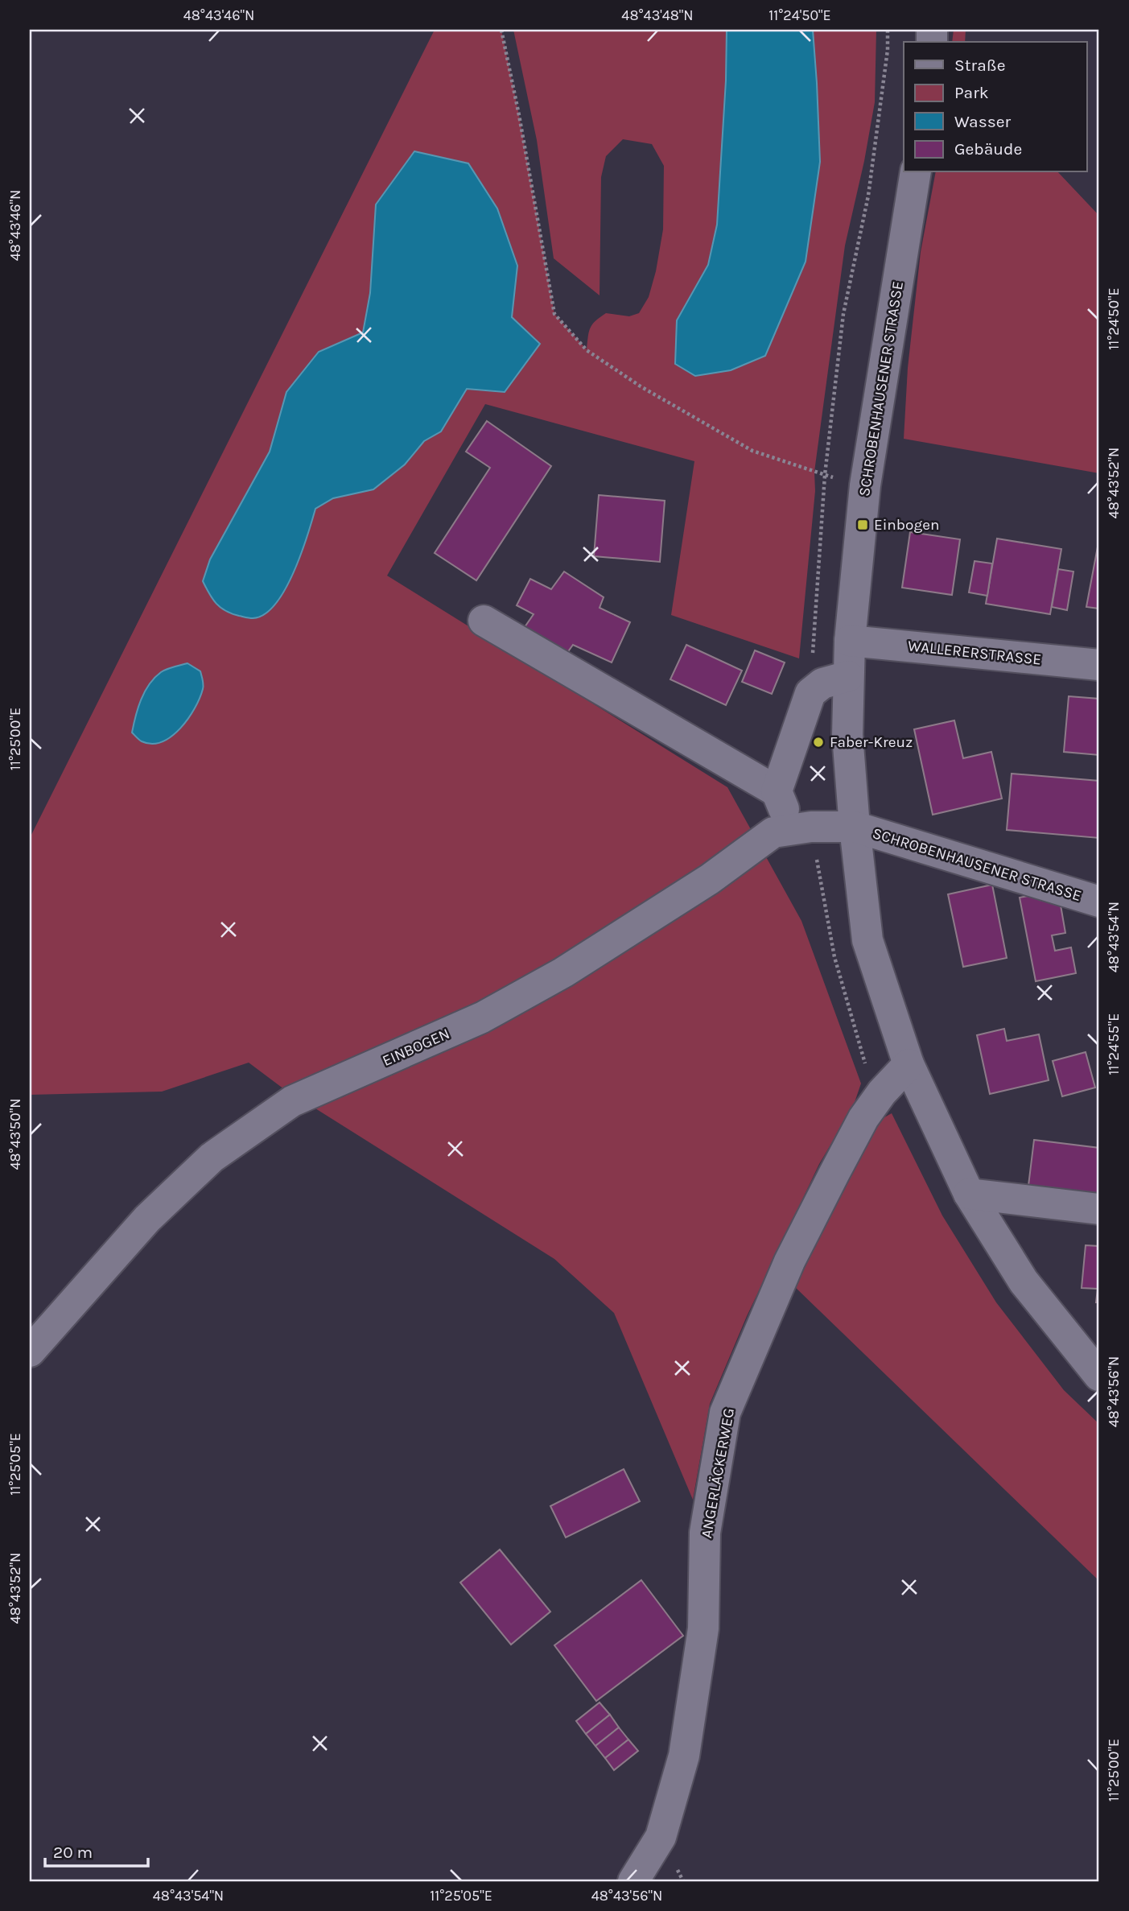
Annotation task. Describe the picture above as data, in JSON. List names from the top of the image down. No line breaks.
{"streets":{"street":["SCHROBENHAUSENER STRASSE","WALLERERSTRASSE","EINBOGEN","ANGERLÄCKERWEG"]},"crossings":[["SCHROBENHAUSENER STRASSE","WALLERERSTRASSE"],["SCHROBENHAUSENER STRASSE","EINBOGEN"],["SCHROBENHAUSENER STRASSE","ANGERLÄCKERWEG"]],"places":{"transit":["Einbogen"],"other":["Faber-Kreuz"]},"legend":["Straße","Park","Wasser","Gebäude"],"scale_bar":"20 m","coordinates":["48°43'46\"N","48°43'48\"N","11°24'50\"E","48°43'52\"N","11°25'00\"E","48°43'54\"N","11°24'55\"E","48°43'50\"N","48°43'56\"N","11°25'05\"E"]}
